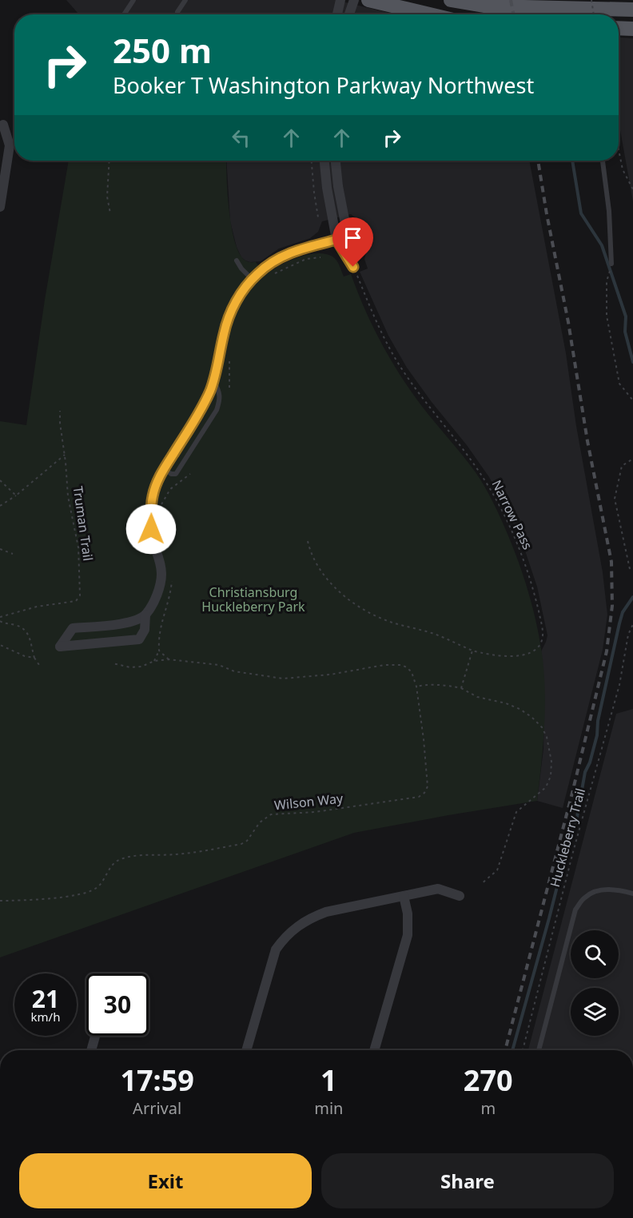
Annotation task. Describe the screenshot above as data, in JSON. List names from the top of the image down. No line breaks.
{"streets":{"path":["Narrow Pass","Truman Trail","Wilson Way","Huckleberry Trail"]},"parks":["Christiansburg Huckleberry Park"],"page":{"turn":["250 m","Booker T Washington Parkway Northwest"],"speed":"21 km/h","limit":"30","eta":["17:59","Arrival","1","min","270","m"],"buttons":["Exit","Share"]}}
